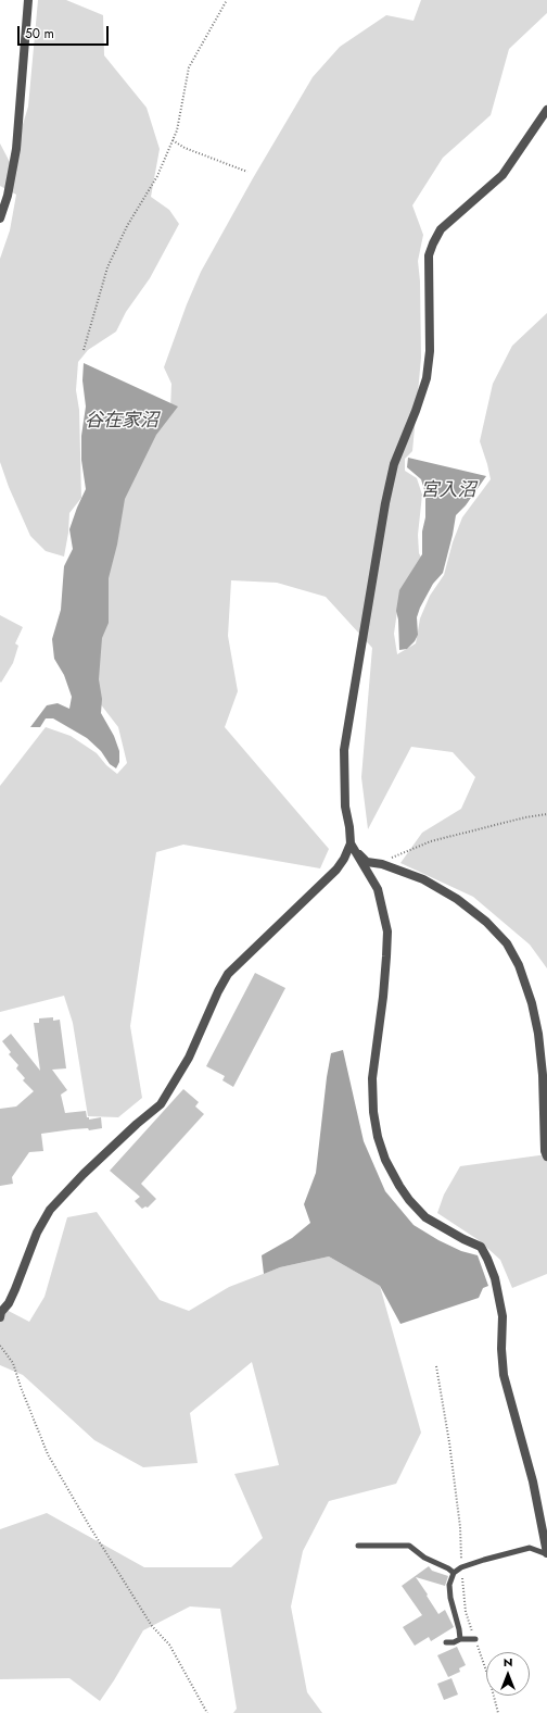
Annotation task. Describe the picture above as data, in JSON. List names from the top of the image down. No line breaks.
{"water":["谷在家沼","宮入沼"],"scale_bar":"50 m","north":"top"}
